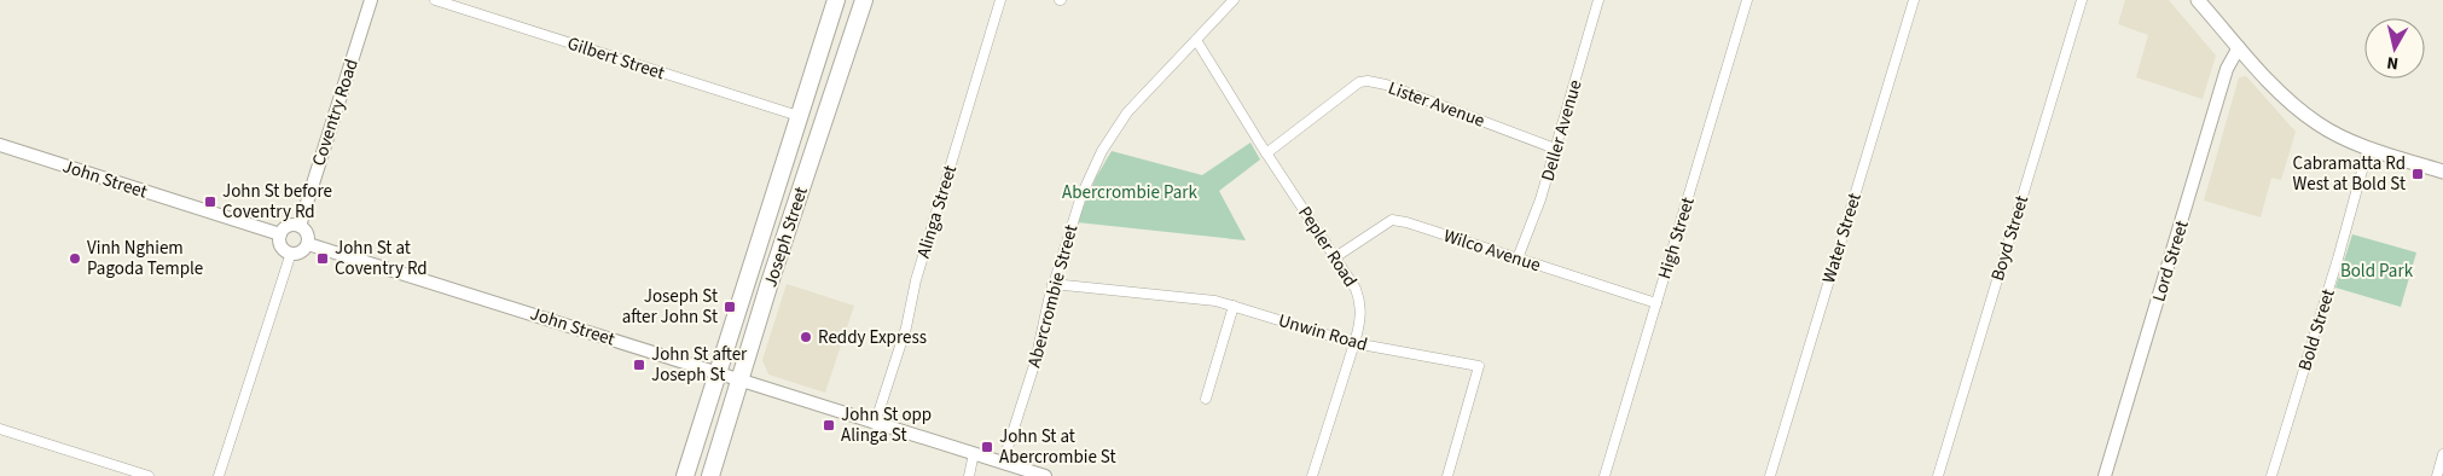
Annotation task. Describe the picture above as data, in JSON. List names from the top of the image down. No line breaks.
{"streets":{"highway":["Joseph Street"],"street":["Gilbert Street","Lister Avenue","Coventry Road","Deller Avenue","John Street","Alinga Street","High Street","Water Street","Boyd Street","Pepler Road","Wilco Avenue","Lord Street","Abercrombie Street","Bold Street","Unwin Road"]},"crossings":[["Gilbert Street","Joseph Street"],["Lister Avenue","Deller Avenue"],["Lister Avenue","Pepler Road"],["Coventry Road","John Street"],["Deller Avenue","Wilco Avenue"],["John Street","Alinga Street"],["John Street","Joseph Street"],["John Street","Abercrombie Street"],["High Street","Wilco Avenue"],["Pepler Road","Wilco Avenue"],["Pepler Road","Abercrombie Street"],["Pepler Road","Unwin Road"],["Abercrombie Street","Unwin Road"]],"parks":["Abercrombie Park","Bold Park"],"places":{"transit":["Cabramatta Rd West at Bold St","John St before Coventry Rd","John St at Coventry Rd","Joseph St after John St","John St after Joseph St","John St opp Alinga St","John St at Abercrombie St"],"other":["Vinh Nghiem Pagoda Temple","Reddy Express"]},"north":"bottom"}
